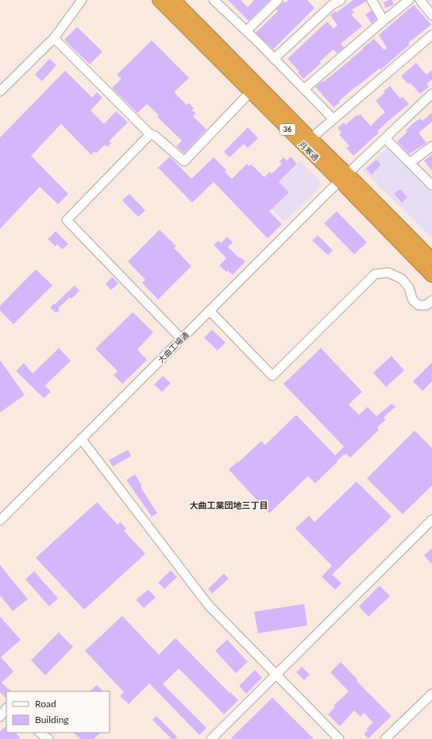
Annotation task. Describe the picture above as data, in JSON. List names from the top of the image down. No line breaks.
{"streets":{"highway":["36","月寒通"],"street":["大曲工場通"]},"crossings":[["月寒通","大曲工場通"]],"districts":["大曲工業団地三丁目"],"legend":["Road","Building"]}
